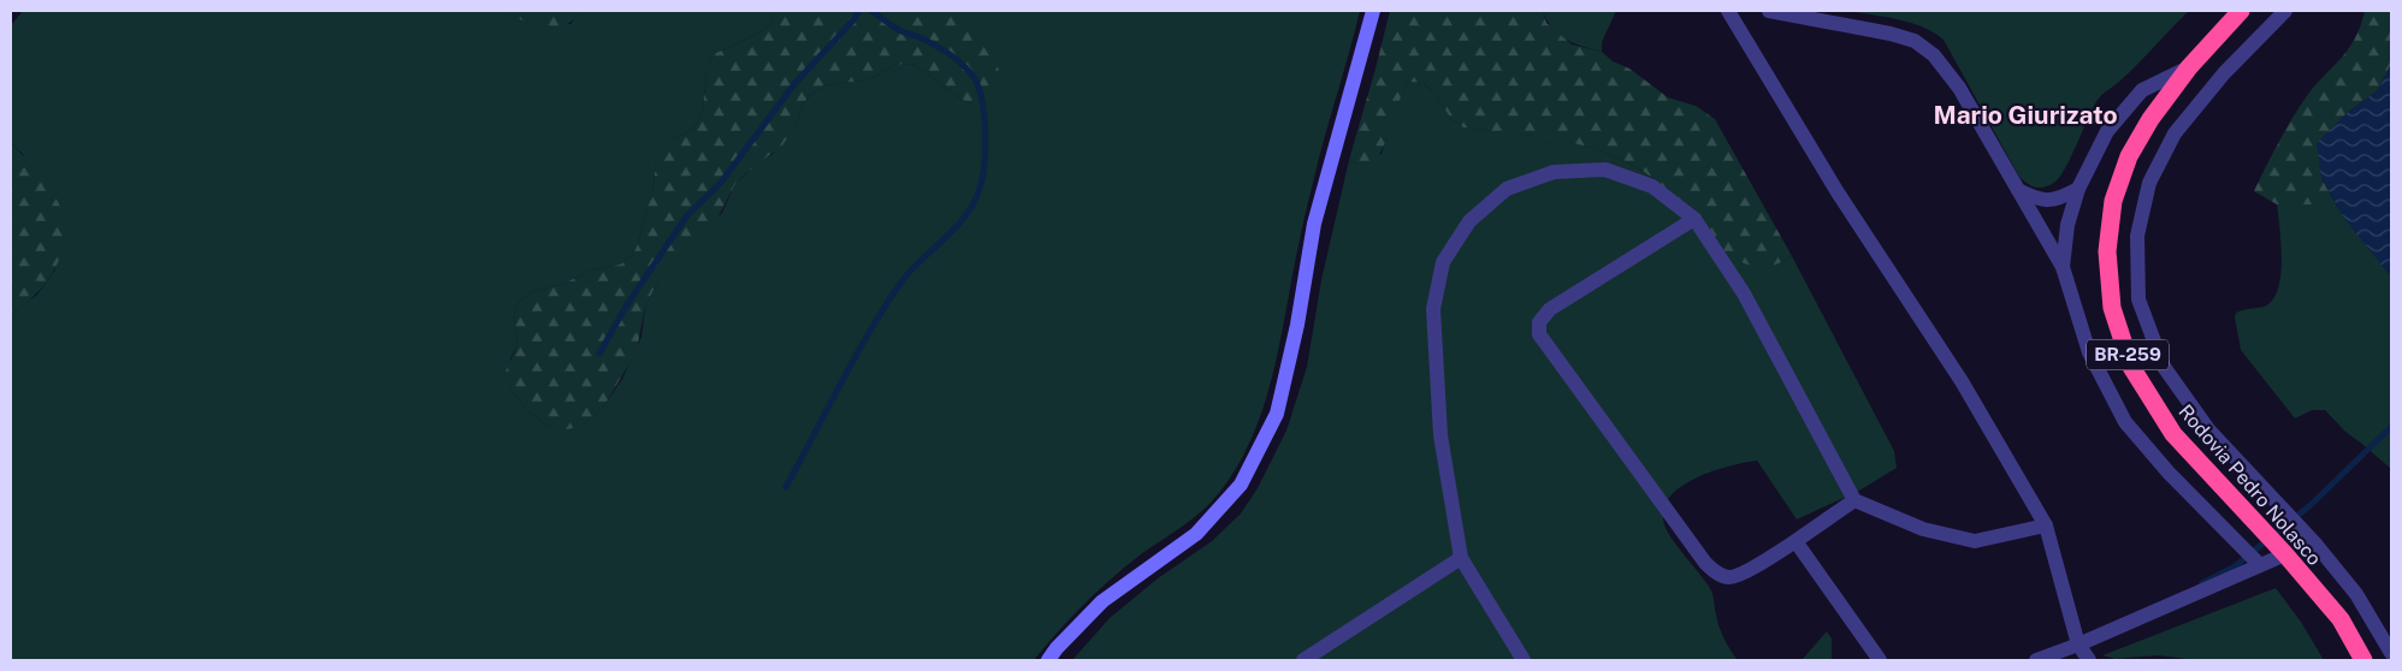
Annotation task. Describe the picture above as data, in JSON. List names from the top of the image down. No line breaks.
{"streets":{"highway":["BR-259","Rodovia Pedro Nolasco"]},"districts":["Mario Giurizato"]}
